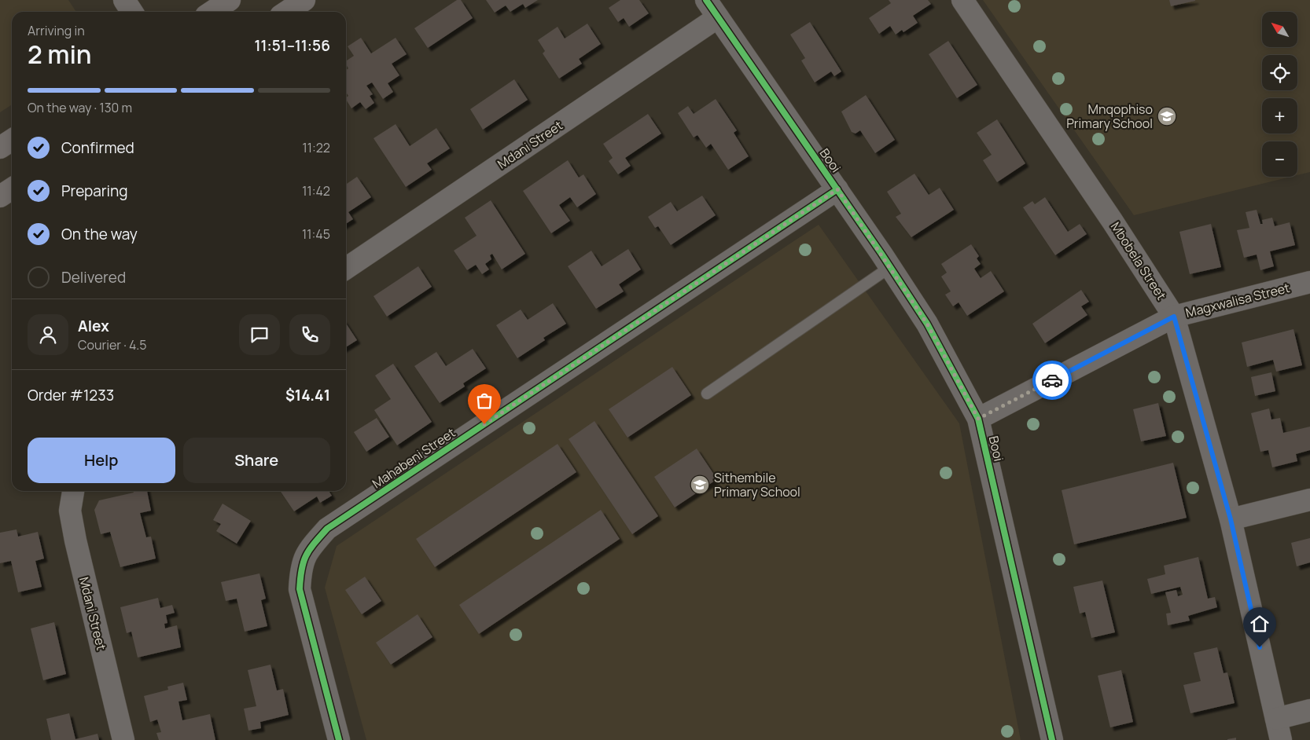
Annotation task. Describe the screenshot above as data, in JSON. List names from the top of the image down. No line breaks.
{"streets":{"street":["Mdani Street","Booi","Mbobela Street","Magxwalisa Street","Mahabeni Street"]},"crossings":[["Mdani Street","Booi"],["Booi","Magxwalisa Street"],["Booi","Mahabeni Street"],["Mbobela Street","Magxwalisa Street"]],"places":{"school or university":["Mnqophiso Primary School","Sithembile Primary School"]},"north":"top left","page":{"map_buttons":["+","−"],"heading":["2 min","Arriving in","11:51–11:56"],"panel":["Alex","Courier · 4.5","Order #1233","$14.41"],"bar":"On the way · 130 m","list":[["Confirmed","11:22"],["Preparing","11:42"],["On the way","11:45"],"Delivered"],"buttons":["Help","Share"]}}
